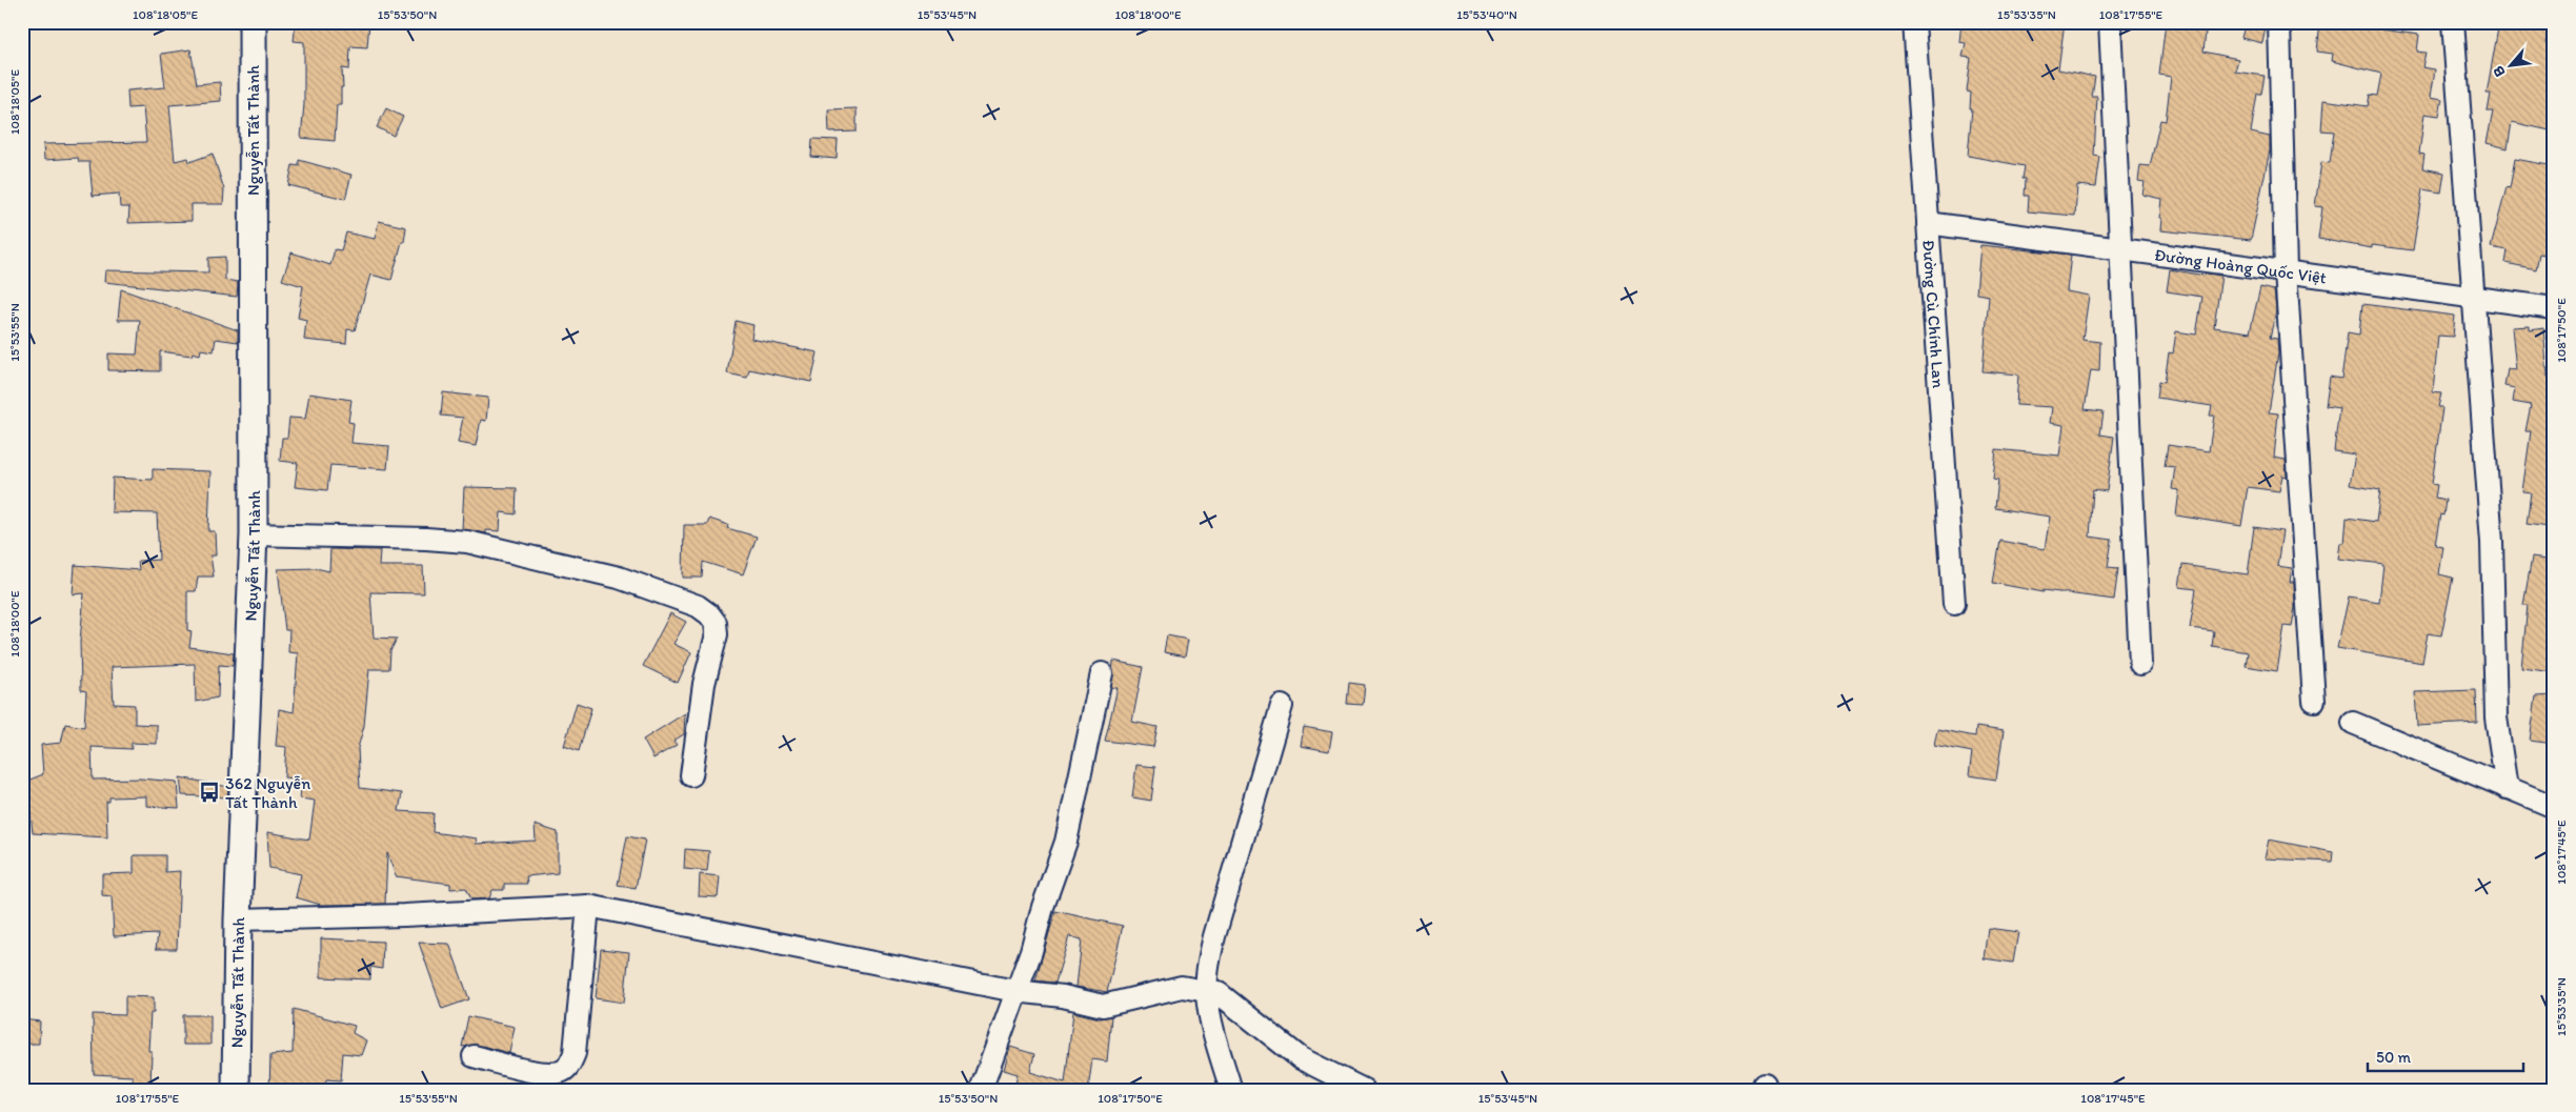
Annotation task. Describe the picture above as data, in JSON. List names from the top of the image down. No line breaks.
{"streets":{"main road":["Nguyễn Tất Thành"],"street":["Đường Hoàng Quốc Việt","Đường Cù Chính Lan"]},"crossings":[["Đường Hoàng Quốc Việt","Đường Cù Chính Lan"]],"places":{"bus stop":["362 Nguyễn Tất Thành"]},"scale_bar":"50 m","north":"bottom left","coordinates":["108°18'05\"E","15°53'50\"N","15°53'45\"N","108°18'00\"E","15°53'40\"N","15°53'35\"N","108°17'55\"E","108°17'50\"E","15°53'55\"N","108°17'45\"E"]}
